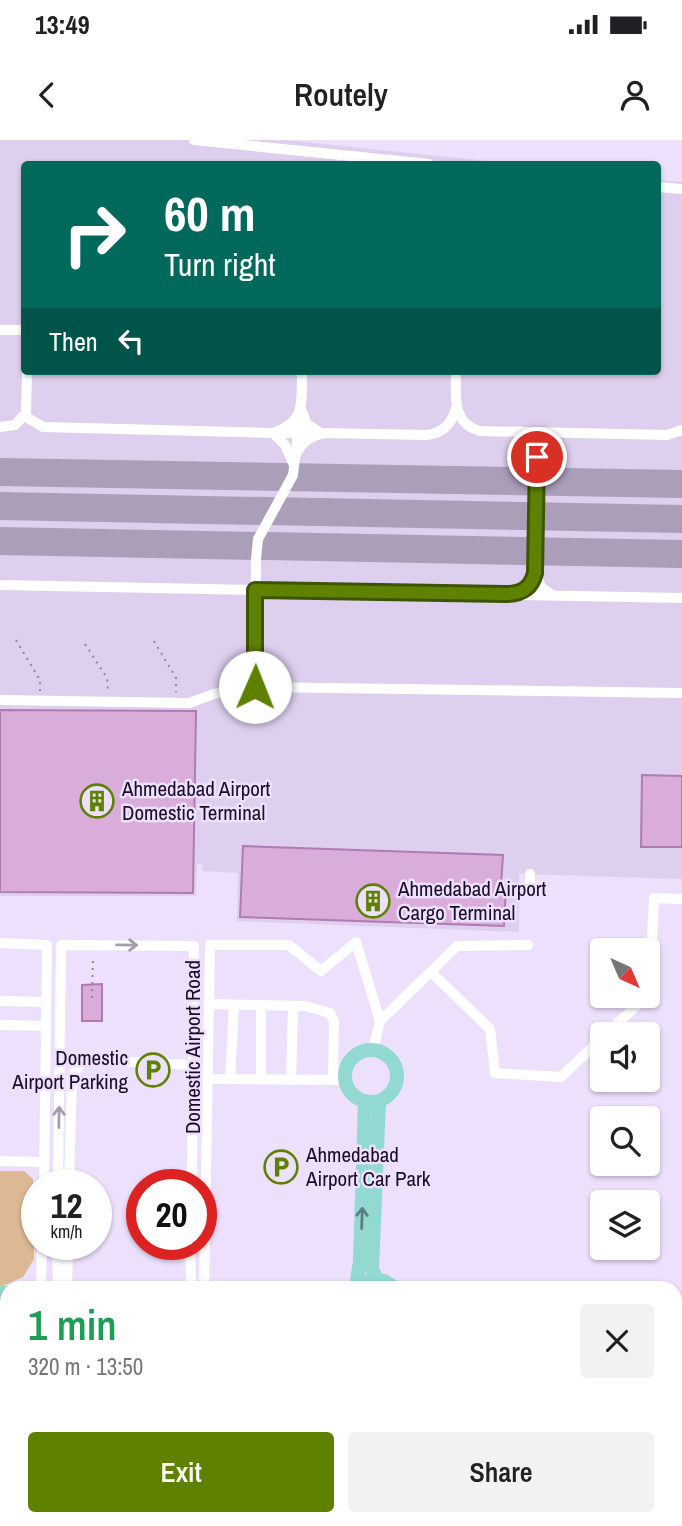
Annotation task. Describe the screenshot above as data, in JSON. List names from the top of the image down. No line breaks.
{"streets":{"street":["Domestic Airport Road"]},"places":{"building":["Ahmedabad Airport Domestic Terminal","Ahmedabad Airport Cargo Terminal"],"parking":["Domestic Airport Parking","Ahmedabad Airport Car Park"]},"north":"bottom right","page":{"status":"13:49","header":"Routely","turn":["60 m","Turn right"],"then":"Then","speed":"12 km/h","limit":"20","heading":["1 min","320 m · 13:50"],"buttons":["Exit","Share"]}}
